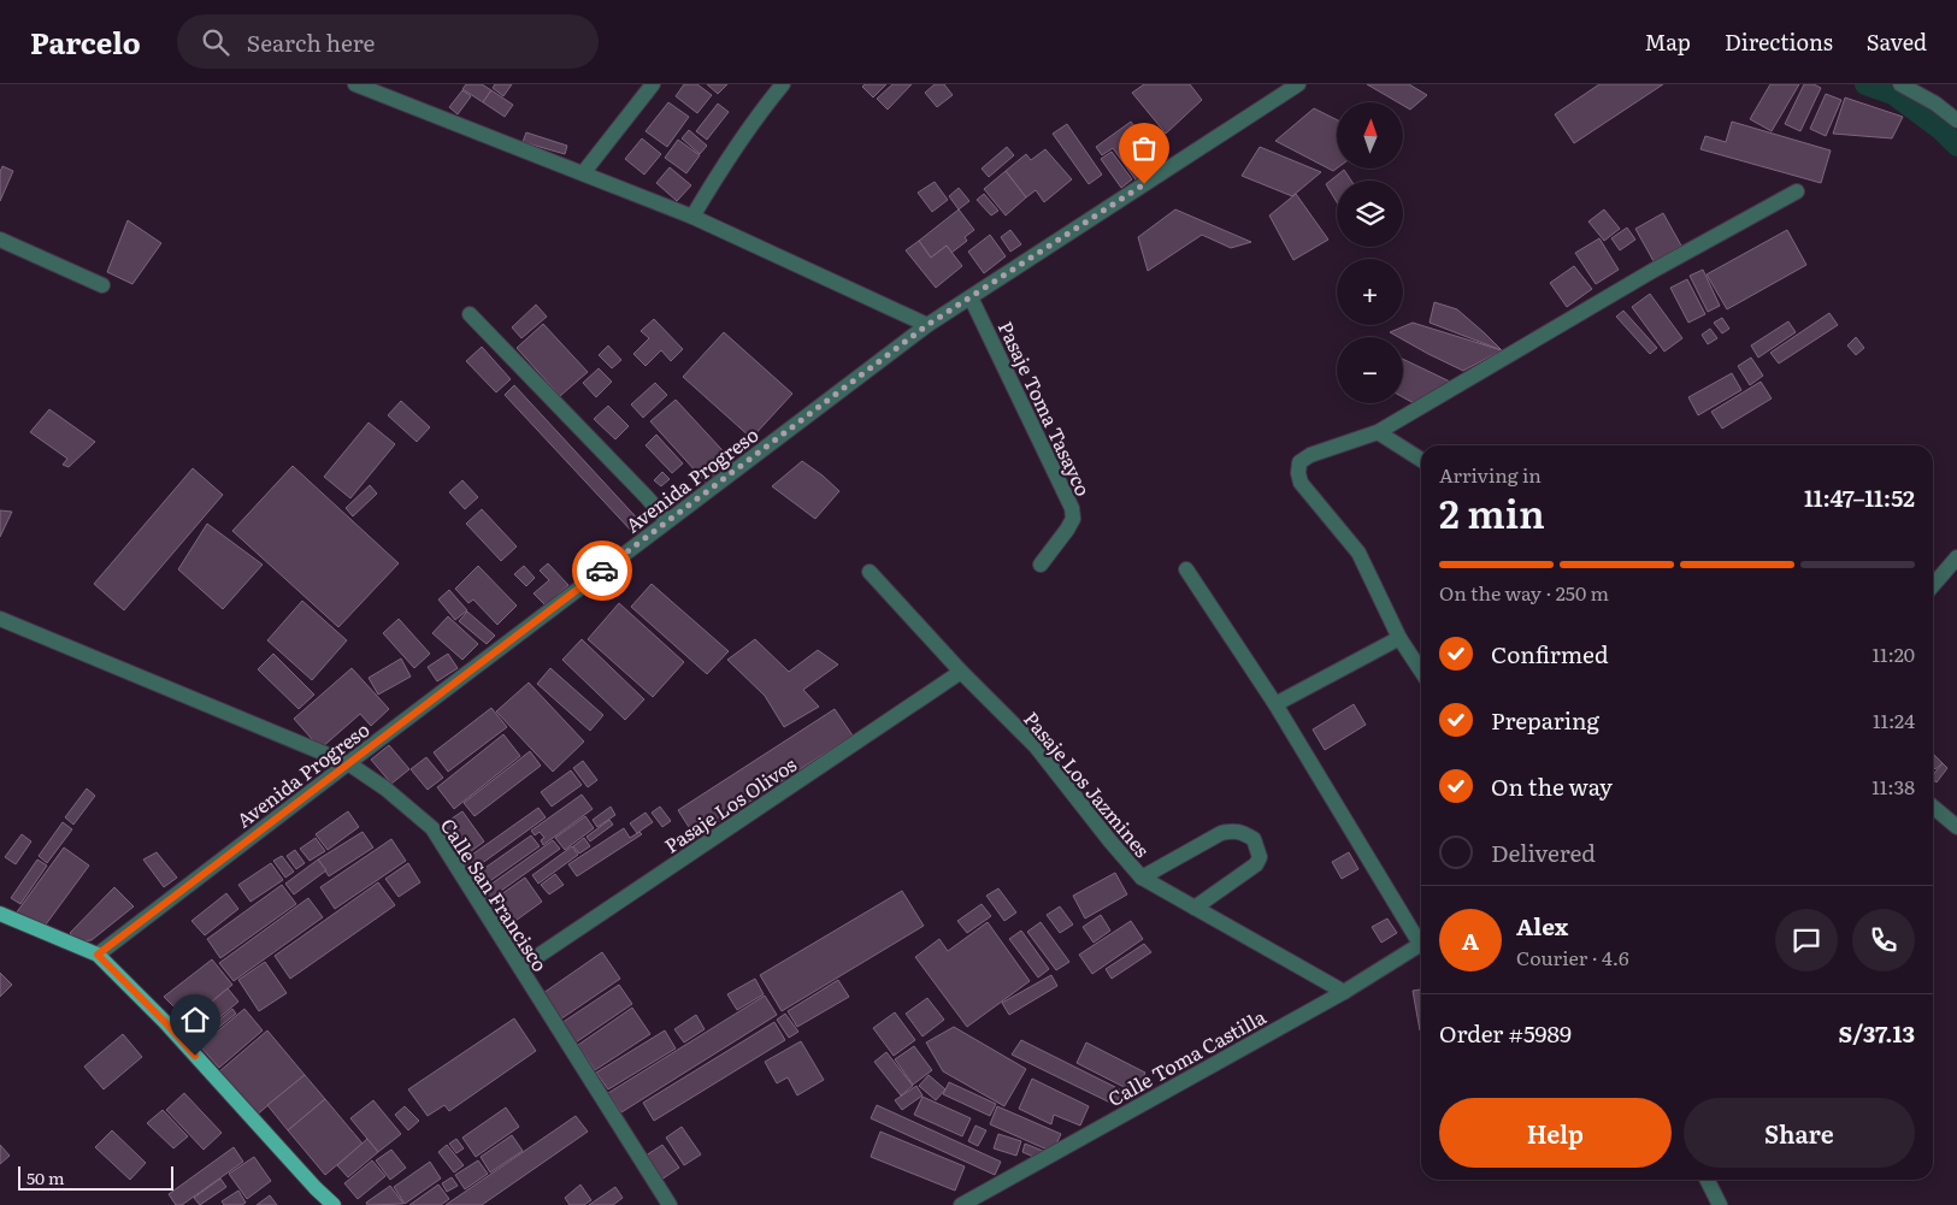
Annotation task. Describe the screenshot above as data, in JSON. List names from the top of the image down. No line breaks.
{"streets":{"street":["Pasaje Toma Tasayco","Avenida Progreso","Pasaje Los Jazmines","Pasaje Los Olivos","Calle San Francisco","Calle Toma Castilla"]},"crossings":[["Pasaje Toma Tasayco","Avenida Progreso"],["Avenida Progreso","Calle San Francisco"],["Pasaje Los Jazmines","Pasaje Los Olivos"],["Pasaje Los Jazmines","Calle Toma Castilla"],["Pasaje Los Olivos","Calle San Francisco"]],"scale_bar":"50 m","north":"top","page":{"header":"Parcelo","search":"Search here","nav":["Map","Directions","Saved"],"map_buttons":["+","−"],"heading":["2 min","Arriving in","11:47–11:52"],"panel":["Alex","Courier · 4.6","Order #5989","S/37.13"],"bar":"On the way · 250 m","list":[["Confirmed","11:20"],["Preparing","11:24"],["On the way","11:38"],"Delivered"],"round":"A","buttons":["Help","Share"],"scale":"50 m"}}
